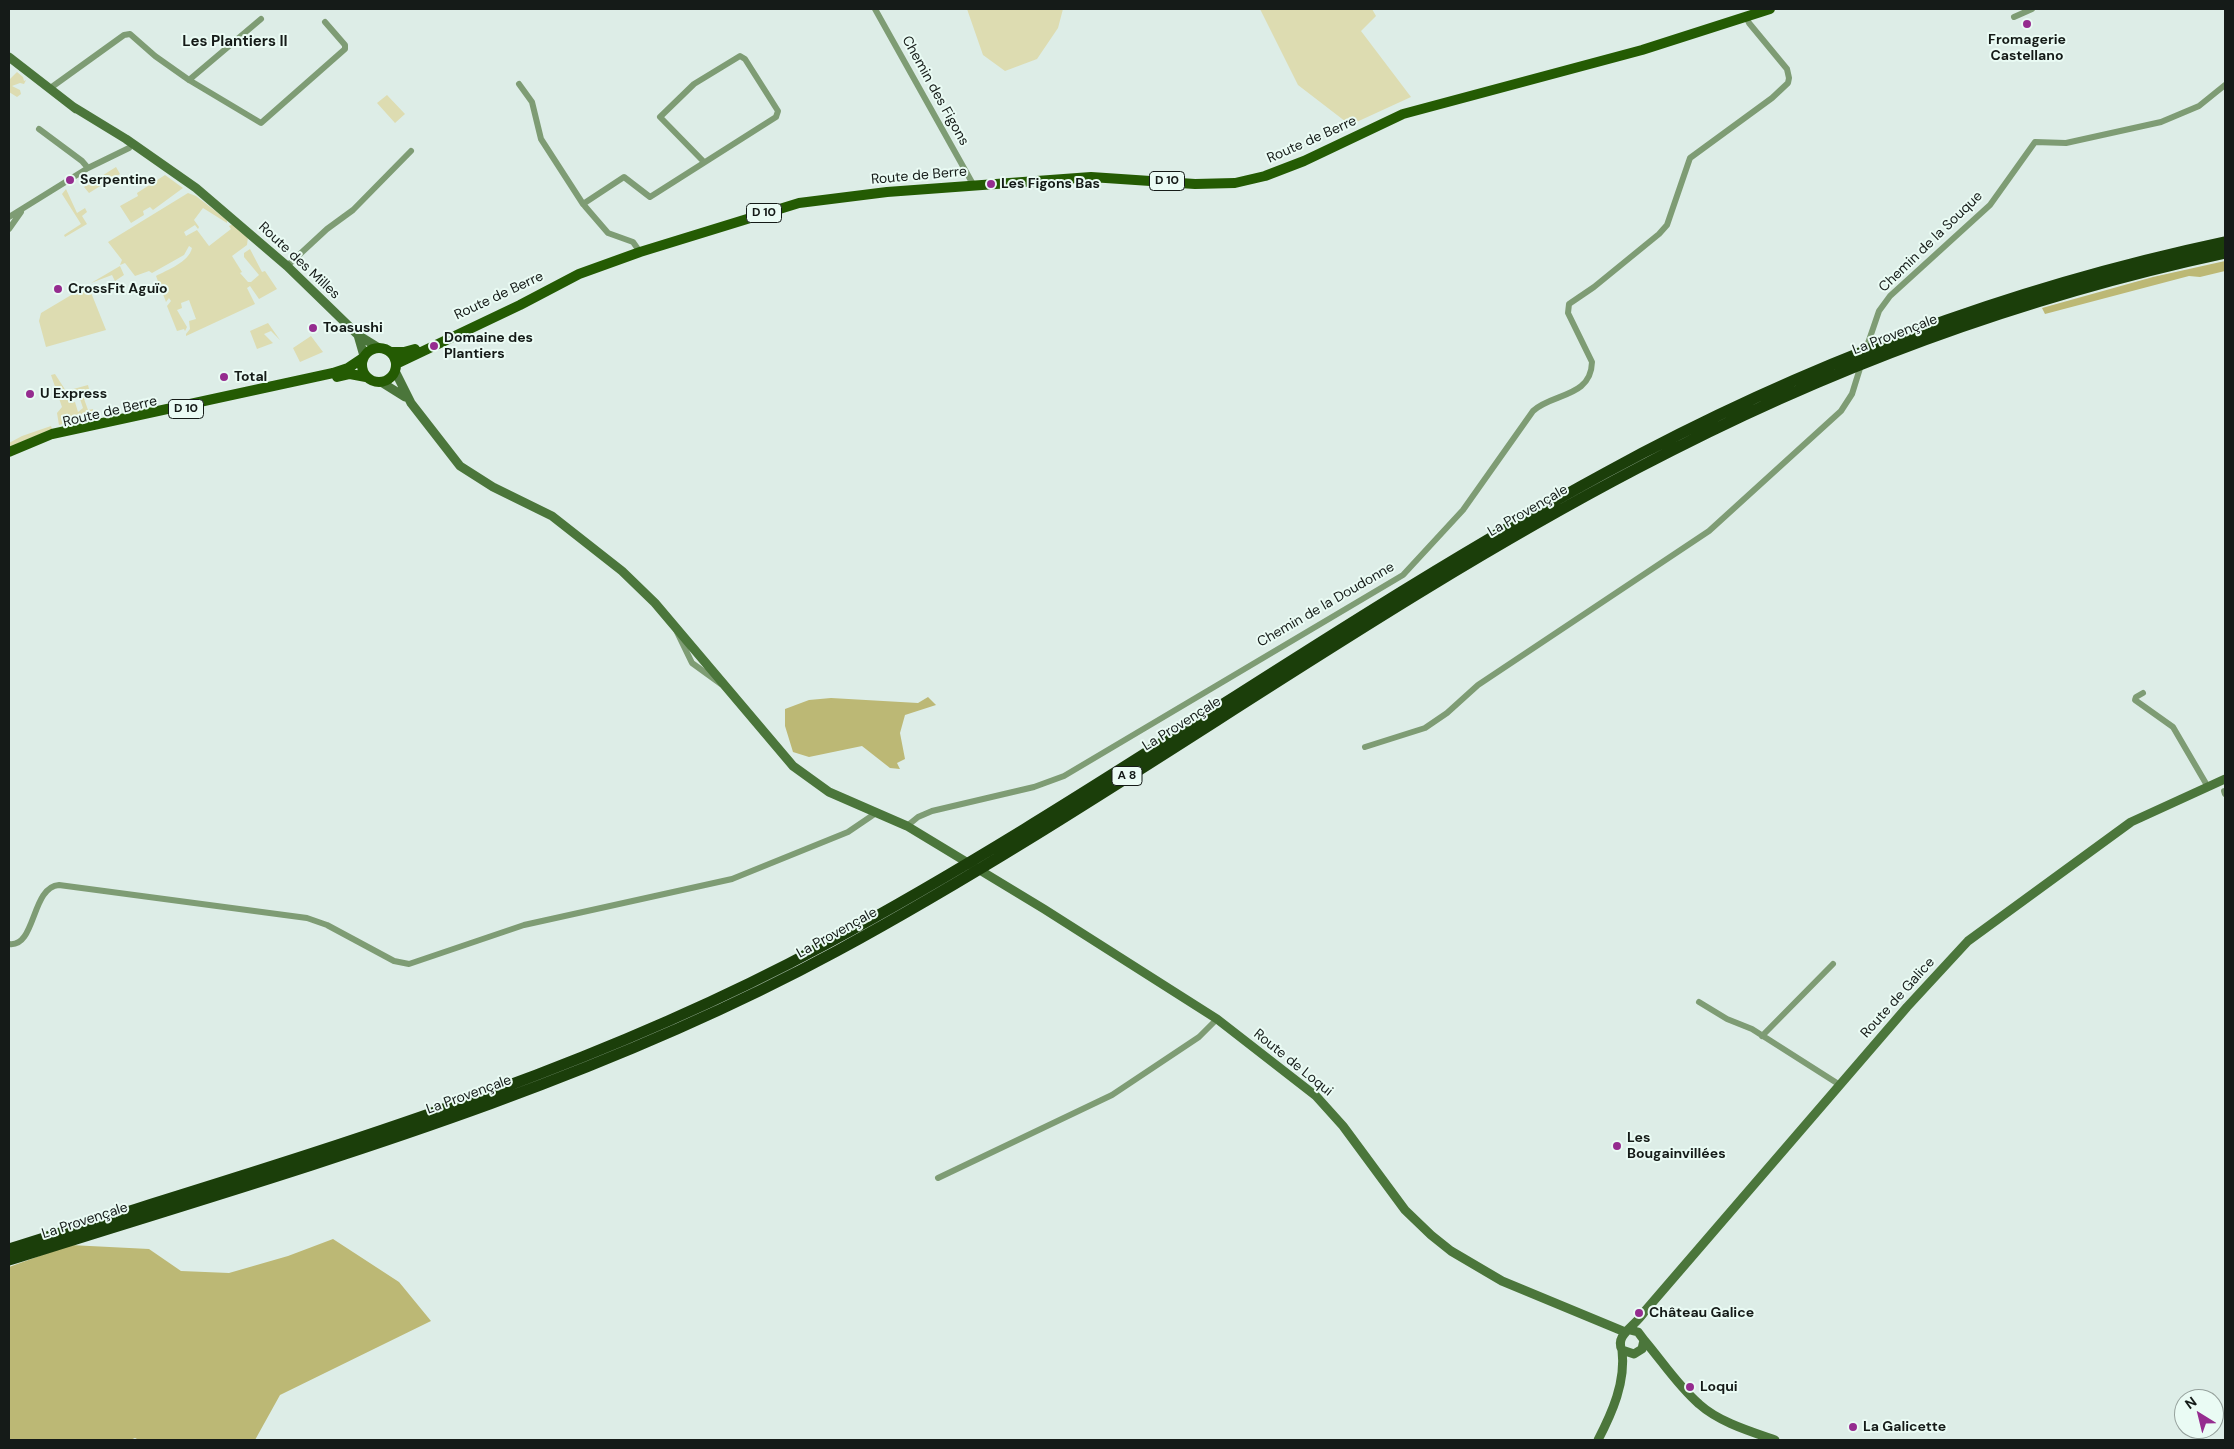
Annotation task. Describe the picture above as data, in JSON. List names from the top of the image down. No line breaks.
{"streets":{"highway":["La Provençale","A 8"],"main road":["Route de Berre","D 10"],"street":["Chemin des Figons","Chemin de la Souque","Route des Milles","Chemin de la Doudonne","Route de Galice","Route de Loqui"]},"crossings":[["Chemin des Figons","Route de Berre"],["Route de Berre","Route des Milles"],["Route de Berre","Chemin de la Doudonne"],["Chemin de la Doudonne","Route de Loqui"],["Route de Galice","Route de Loqui"]],"districts":["Les Plantiers II"],"places":["Fromagerie Castellano","Serpentine","Les Figons Bas","CrossFit Aguïo","Toasushi","Domaine des Plantiers","Total","U Express","Les Bougainvillées","Château Galice","Loqui","La Galicette"],"north":"top left"}
